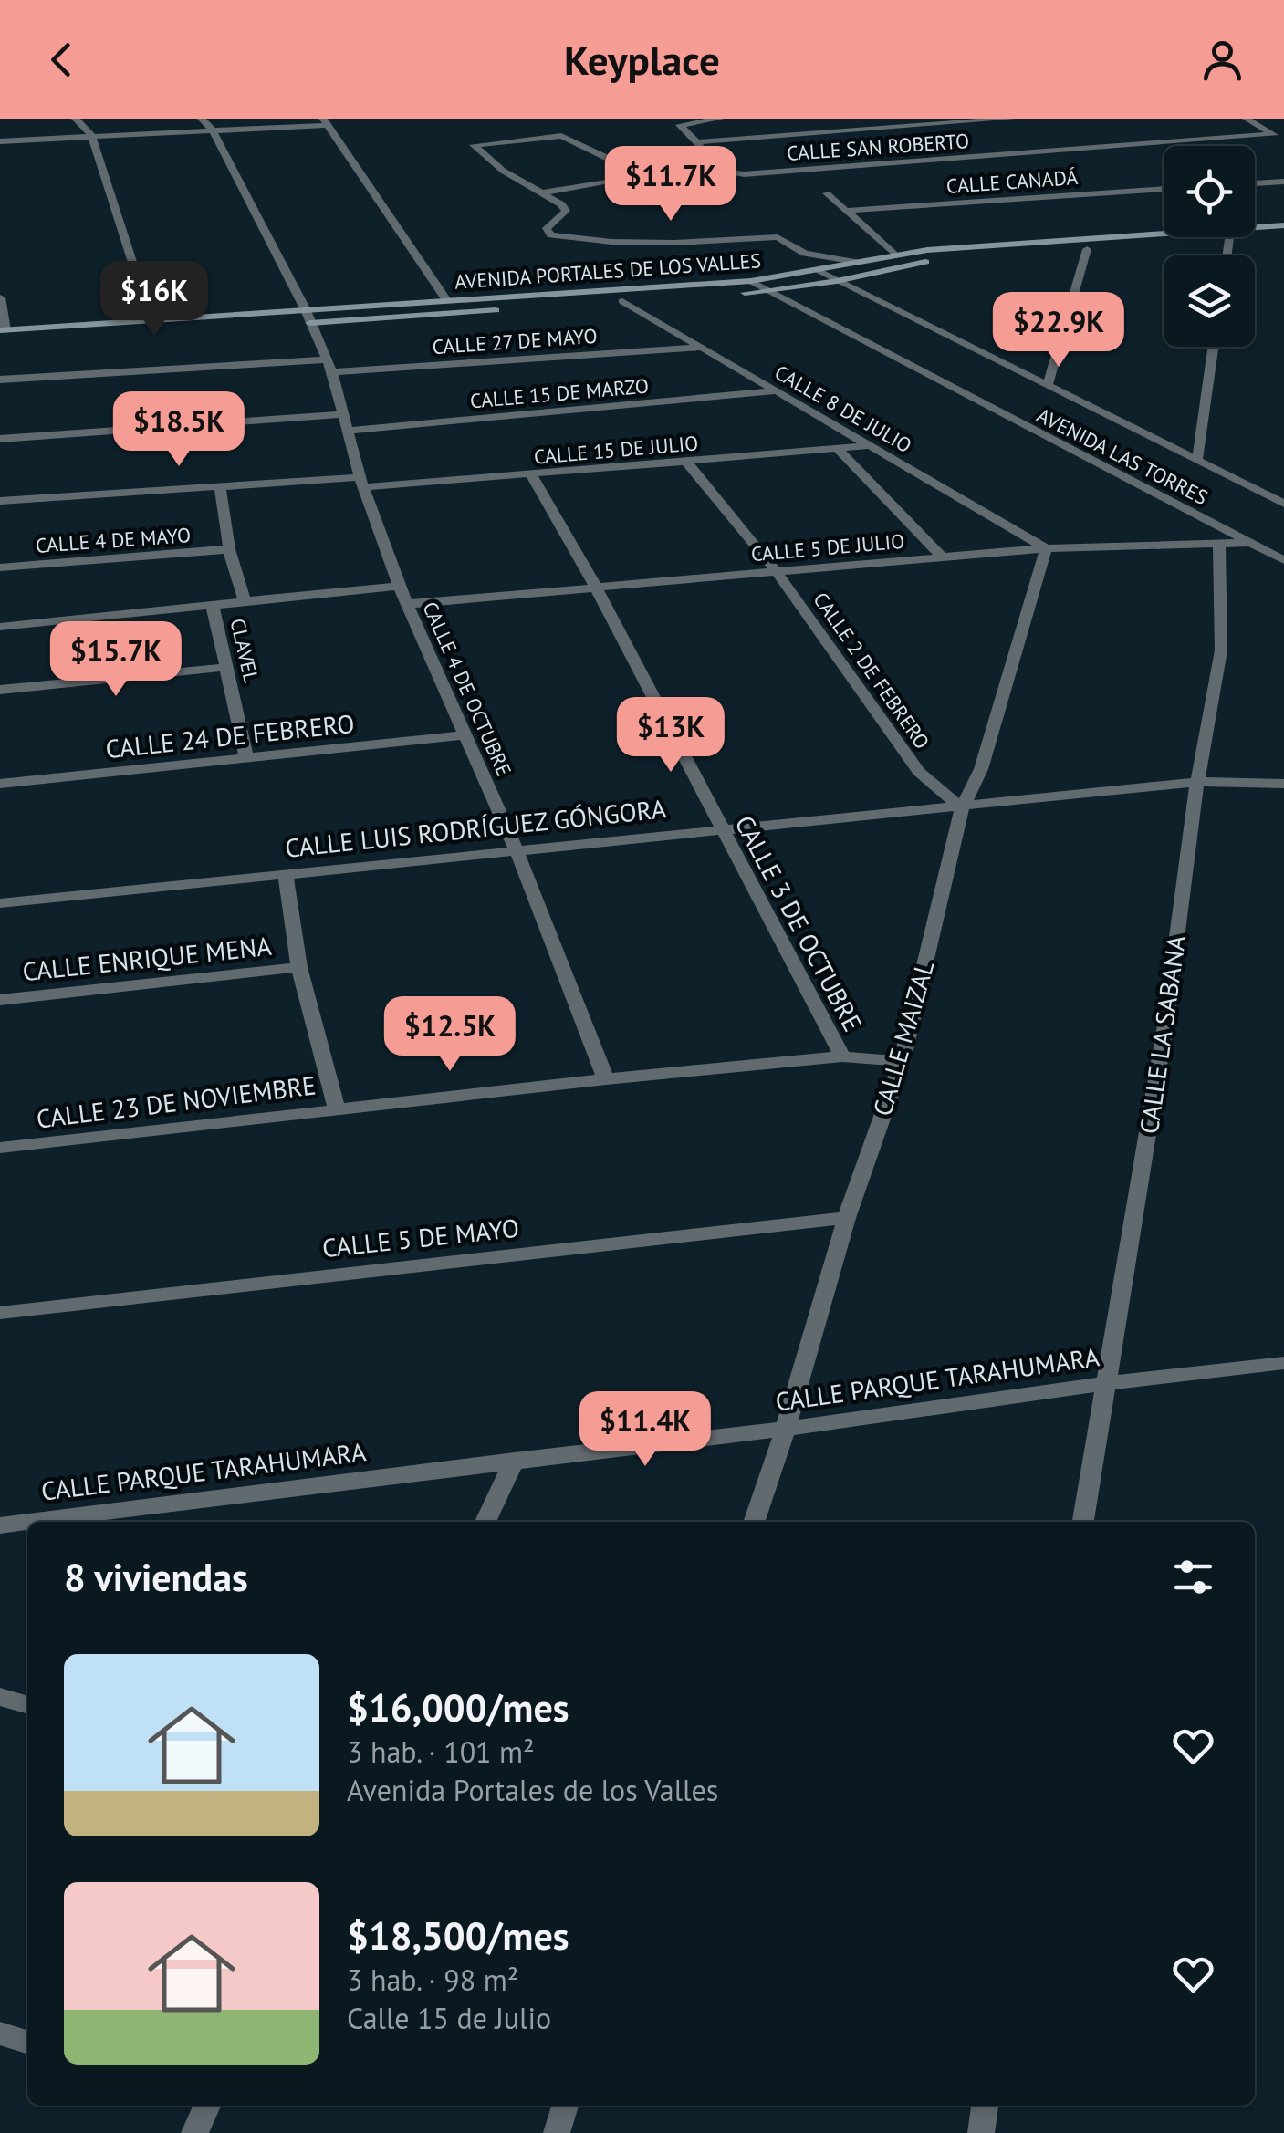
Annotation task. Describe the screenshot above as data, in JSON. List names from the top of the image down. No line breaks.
{"streets":{"street":["CALLE SAN ROBERTO","CALLE CANADÁ","AVENIDA PORTALES DE LOS VALLES","CALLE 27 DE MAYO","CALLE 15 DE MARZO","CALLE 8 DE JULIO","CALLE 15 DE JULIO","AVENIDA LAS TORRES","CALLE 4 DE MAYO","CALLE 5 DE JULIO","CLAVEL","CALLE 2 DE FEBRERO","CALLE 4 DE OCTUBRE","CALLE 24 DE FEBRERO","CALLE LUIS RODRÍGUEZ GÓNGORA","CALLE 3 DE OCTUBRE","CALLE ENRIQUE MENA","CALLE LA SABANA","CALLE MAIZAL","CALLE 23 DE NOVIEMBRE","CALLE 5 DE MAYO","CALLE PARQUE TARAHUMARA"]},"crossings":[["AVENIDA PORTALES DE LOS VALLES","CALLE 8 DE JULIO"],["AVENIDA PORTALES DE LOS VALLES","AVENIDA LAS TORRES"],["AVENIDA PORTALES DE LOS VALLES","CALLE 4 DE OCTUBRE"],["CALLE 27 DE MAYO","CALLE 8 DE JULIO"],["CALLE 27 DE MAYO","CALLE 4 DE OCTUBRE"],["CALLE 15 DE MARZO","CALLE 8 DE JULIO"],["CALLE 15 DE MARZO","CALLE 4 DE OCTUBRE"],["CALLE 8 DE JULIO","CALLE 15 DE JULIO"],["CALLE 8 DE JULIO","CALLE 5 DE JULIO"],["CALLE 8 DE JULIO","CALLE MAIZAL"],["CALLE 15 DE JULIO","CALLE 2 DE FEBRERO"],["CALLE 15 DE JULIO","CALLE 4 DE OCTUBRE"],["CALLE 15 DE JULIO","CALLE 3 DE OCTUBRE"],["AVENIDA LAS TORRES","CALLE 5 DE JULIO"],["CALLE 5 DE JULIO","CALLE 2 DE FEBRERO"],["CALLE 5 DE JULIO","CALLE 4 DE OCTUBRE"],["CALLE 5 DE JULIO","CALLE 3 DE OCTUBRE"],["CALLE 5 DE JULIO","CALLE LA SABANA"],["CALLE 5 DE JULIO","CALLE MAIZAL"],["CLAVEL","CALLE 24 DE FEBRERO"],["CALLE 2 DE FEBRERO","CALLE LUIS RODRÍGUEZ GÓNGORA"],["CALLE 2 DE FEBRERO","CALLE MAIZAL"],["CALLE 4 DE OCTUBRE","CALLE 24 DE FEBRERO"],["CALLE 4 DE OCTUBRE","CALLE LUIS RODRÍGUEZ GÓNGORA"],["CALLE 4 DE OCTUBRE","CALLE 23 DE NOVIEMBRE"],["CALLE LUIS RODRÍGUEZ GÓNGORA","CALLE 3 DE OCTUBRE"],["CALLE LUIS RODRÍGUEZ GÓNGORA","CALLE LA SABANA"],["CALLE LUIS RODRÍGUEZ GÓNGORA","CALLE MAIZAL"],["CALLE 3 DE OCTUBRE","CALLE 23 DE NOVIEMBRE"],["CALLE LA SABANA","CALLE PARQUE TARAHUMARA"],["CALLE MAIZAL","CALLE 23 DE NOVIEMBRE"],["CALLE MAIZAL","CALLE 5 DE MAYO"],["CALLE MAIZAL","CALLE PARQUE TARAHUMARA"]],"page":{"header":"Keyplace","price":["$11.7K","$16K","$22.9K","$18.5K","$15.7K","$13K","$12.5K","$11.4K"],"heading":"8 viviendas","list":[{"name":"$16,000/mes","note":"3 hab. · 101 m² · Avenida Portales de los Valles"},{"name":"$18,500/mes","note":"3 hab. · 98 m² · Calle 15 de Julio"}]}}
